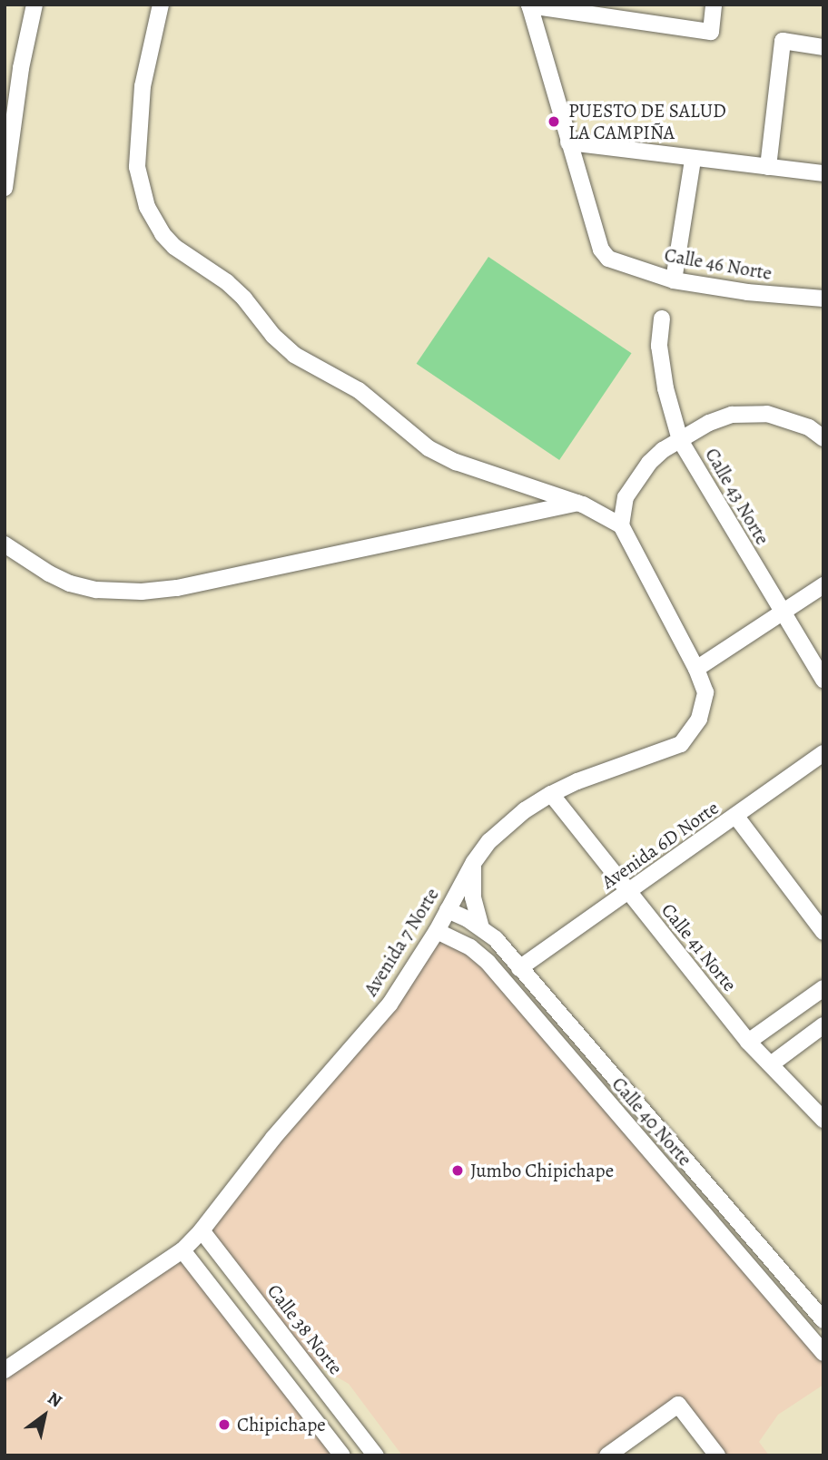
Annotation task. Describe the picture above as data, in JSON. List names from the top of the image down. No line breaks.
{"streets":{"street":["Calle 46 Norte","Calle 43 Norte","Avenida 6D Norte","Avenida 7 Norte","Calle 41 Norte","Calle 40 Norte","Calle 38 Norte"]},"crossings":[["Avenida 6D Norte","Calle 41 Norte"],["Avenida 6D Norte","Calle 40 Norte"],["Avenida 7 Norte","Calle 41 Norte"],["Avenida 7 Norte","Calle 40 Norte"],["Avenida 7 Norte","Calle 38 Norte"]],"places":["PUESTO DE SALUD LA CAMPIÑA","Jumbo Chipichape","Chipichape"],"north":"top right"}
